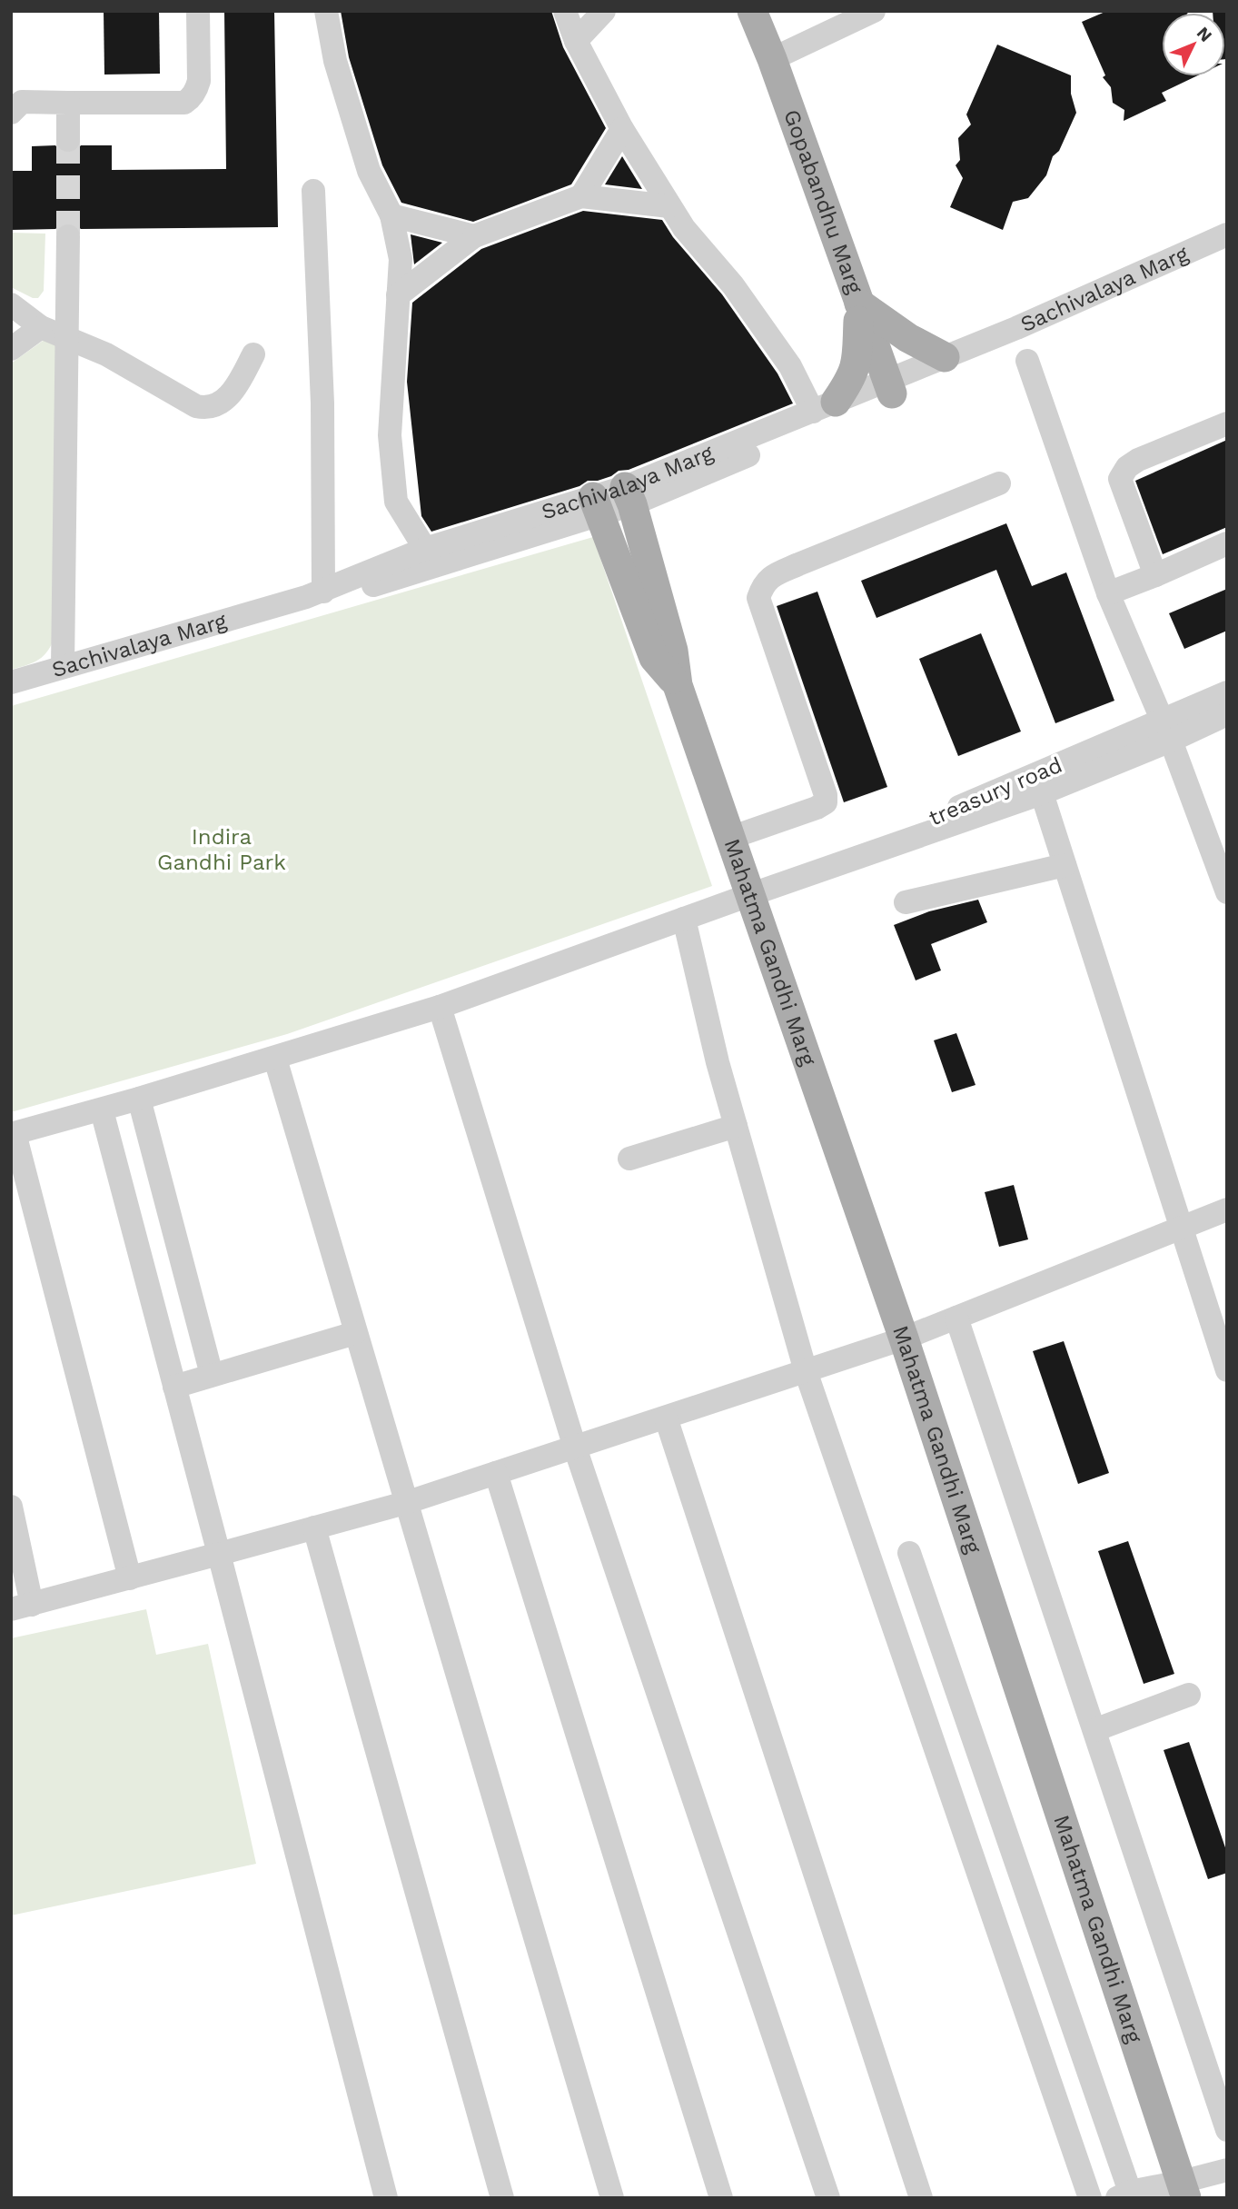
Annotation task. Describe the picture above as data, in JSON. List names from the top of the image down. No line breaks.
{"streets":{"main road":["Gopabandhu Marg","Mahatma Gandhi Marg"],"street":["Sachivalaya Marg","treasury road"]},"crossings":[["Gopabandhu Marg","Sachivalaya Marg"],["Sachivalaya Marg","Mahatma Gandhi Marg"],["treasury road","Mahatma Gandhi Marg"]],"parks":["Indira Gandhi Park"],"north":"top right"}
